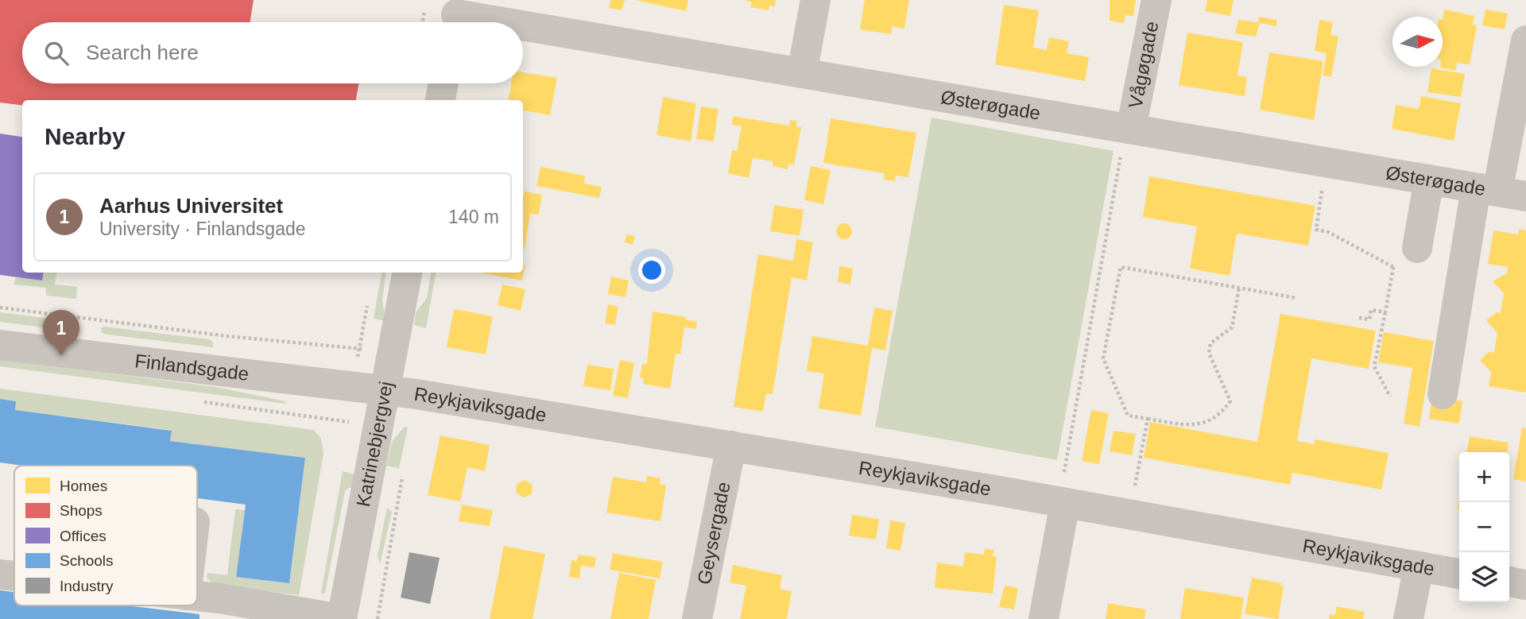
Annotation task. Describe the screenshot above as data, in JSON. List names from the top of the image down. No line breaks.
{"streets":{"street":["Vågøgade","Østerøgade","Finlandsgade","Reykjaviksgade","Katrinebjergvej","Geysergade"]},"crossings":[["Vågøgade","Østerøgade"],["Finlandsgade","Reykjaviksgade"],["Finlandsgade","Katrinebjergvej"],["Reykjaviksgade","Katrinebjergvej"],["Reykjaviksgade","Geysergade"]],"legend":["Homes","Shops","Offices","Schools","Industry"],"north":"right","page":{"search":"Search here","heading":"Nearby","list":[{"mark":"1","name":"Aarhus Universitet","note":"University · Finlandsgade","value":"140 m"}],"pins":"1","map_buttons":["+","−"]}}
